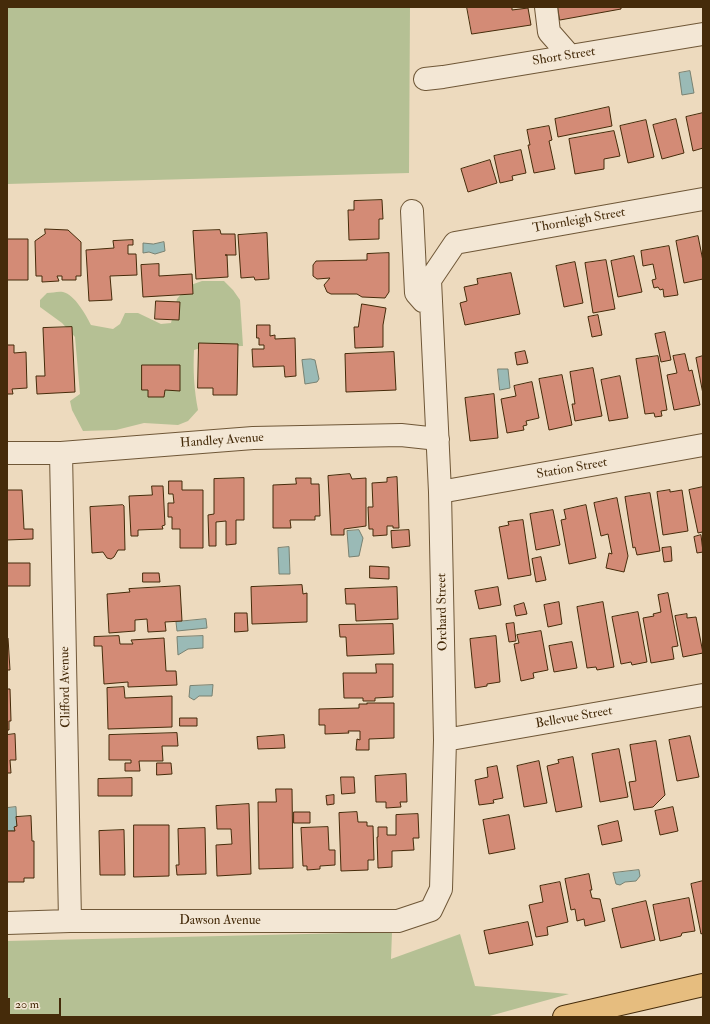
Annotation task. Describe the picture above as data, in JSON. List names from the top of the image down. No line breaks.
{"streets":{"street":["Short Street","Thornleigh Street","Handley Avenue","Station Street","Orchard Street","Clifford Avenue","Bellevue Street","Dawson Avenue"]},"crossings":[["Thornleigh Street","Orchard Street"],["Handley Avenue","Orchard Street"],["Handley Avenue","Clifford Avenue"],["Station Street","Orchard Street"],["Orchard Street","Bellevue Street"],["Orchard Street","Dawson Avenue"],["Clifford Avenue","Dawson Avenue"]],"scale_bar":"20 m"}
